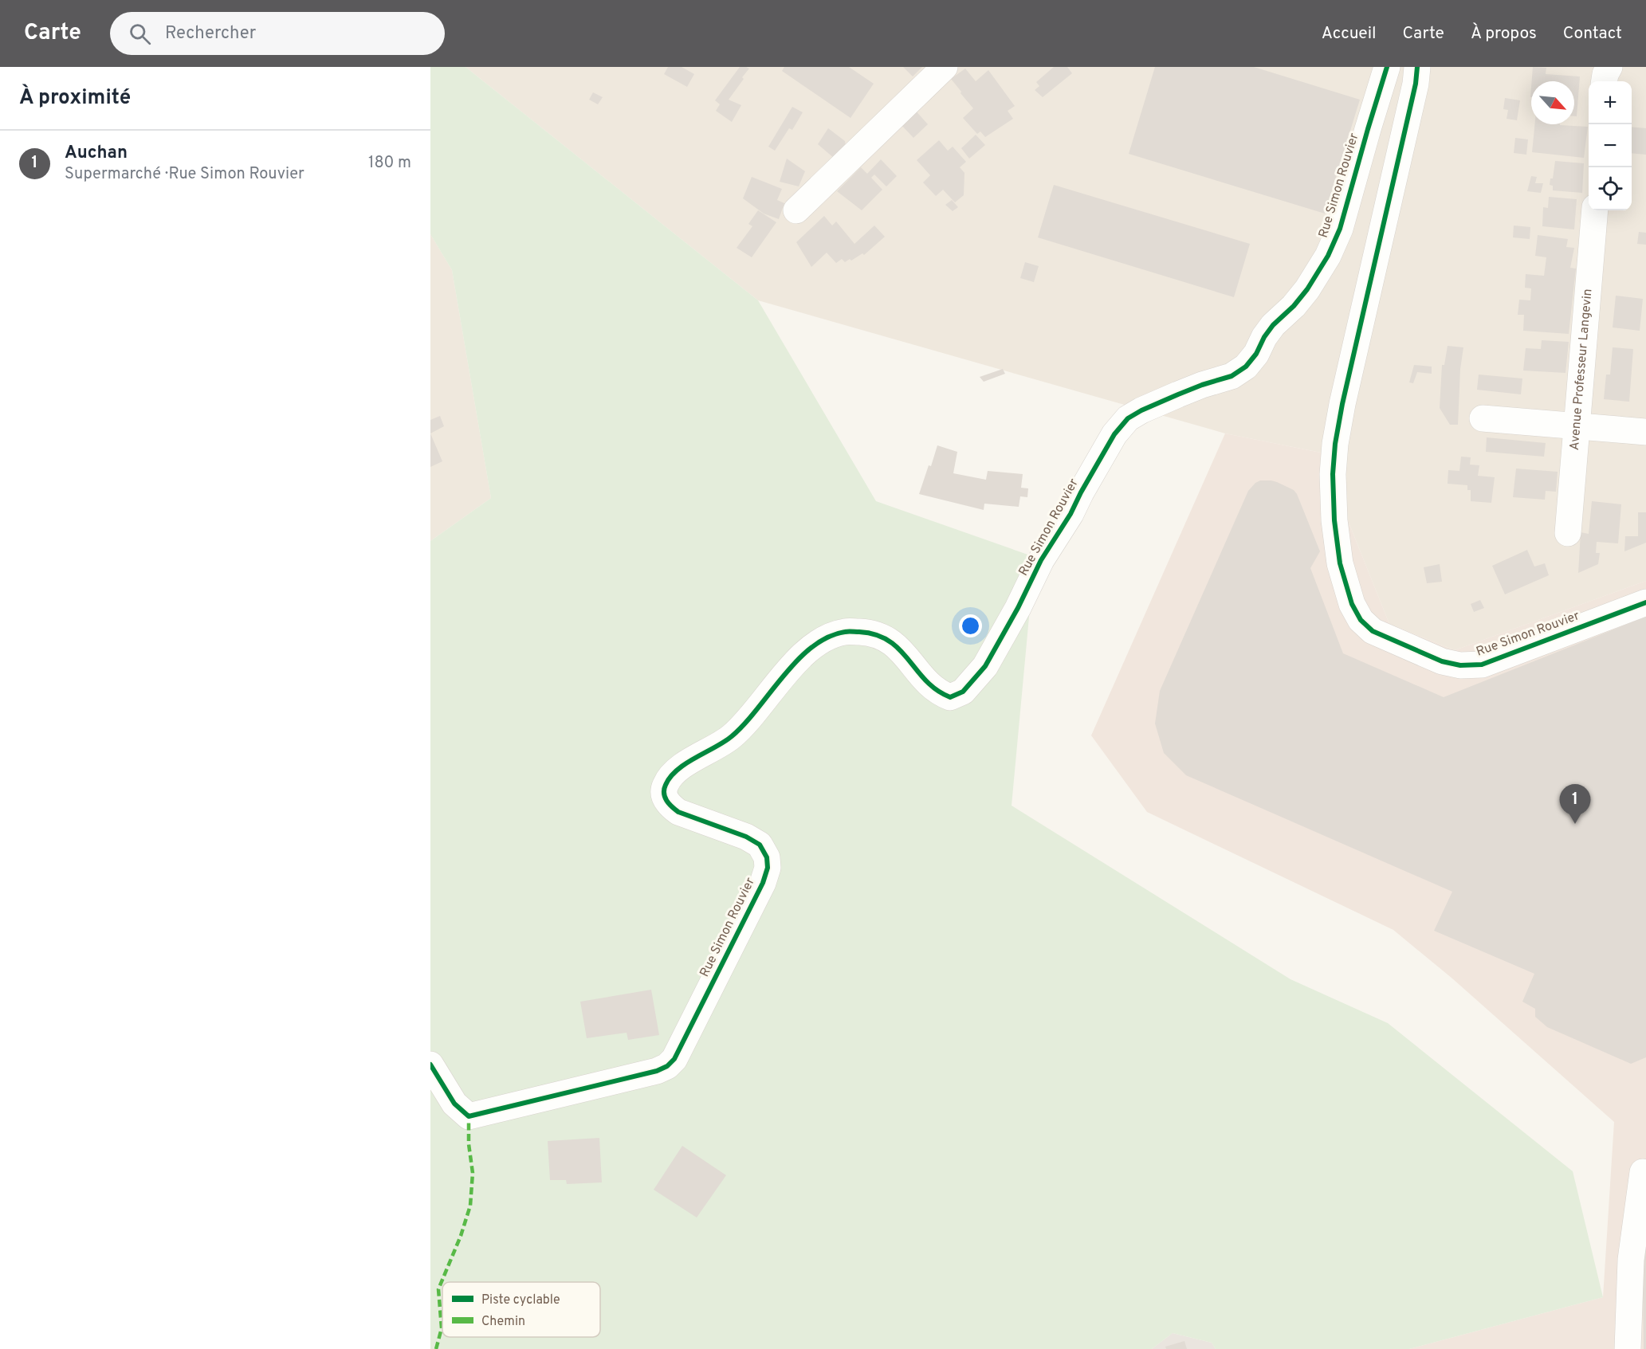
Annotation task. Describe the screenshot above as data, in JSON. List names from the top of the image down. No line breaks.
{"streets":{"street":["Rue Simon Rouvier","Avenue Professeur Langevin"]},"legend":["Piste cyclable","Chemin"],"north":"bottom right","page":{"header":"Carte","search":"Rechercher","nav":["Accueil","Carte","À propos","Contact"],"heading":"À proximité","map_buttons":["+","−"],"list":[{"mark":"1","name":"Auchan","note":"Supermarché · Rue Simon Rouvier","value":"180 m"}],"pins":"1"}}
